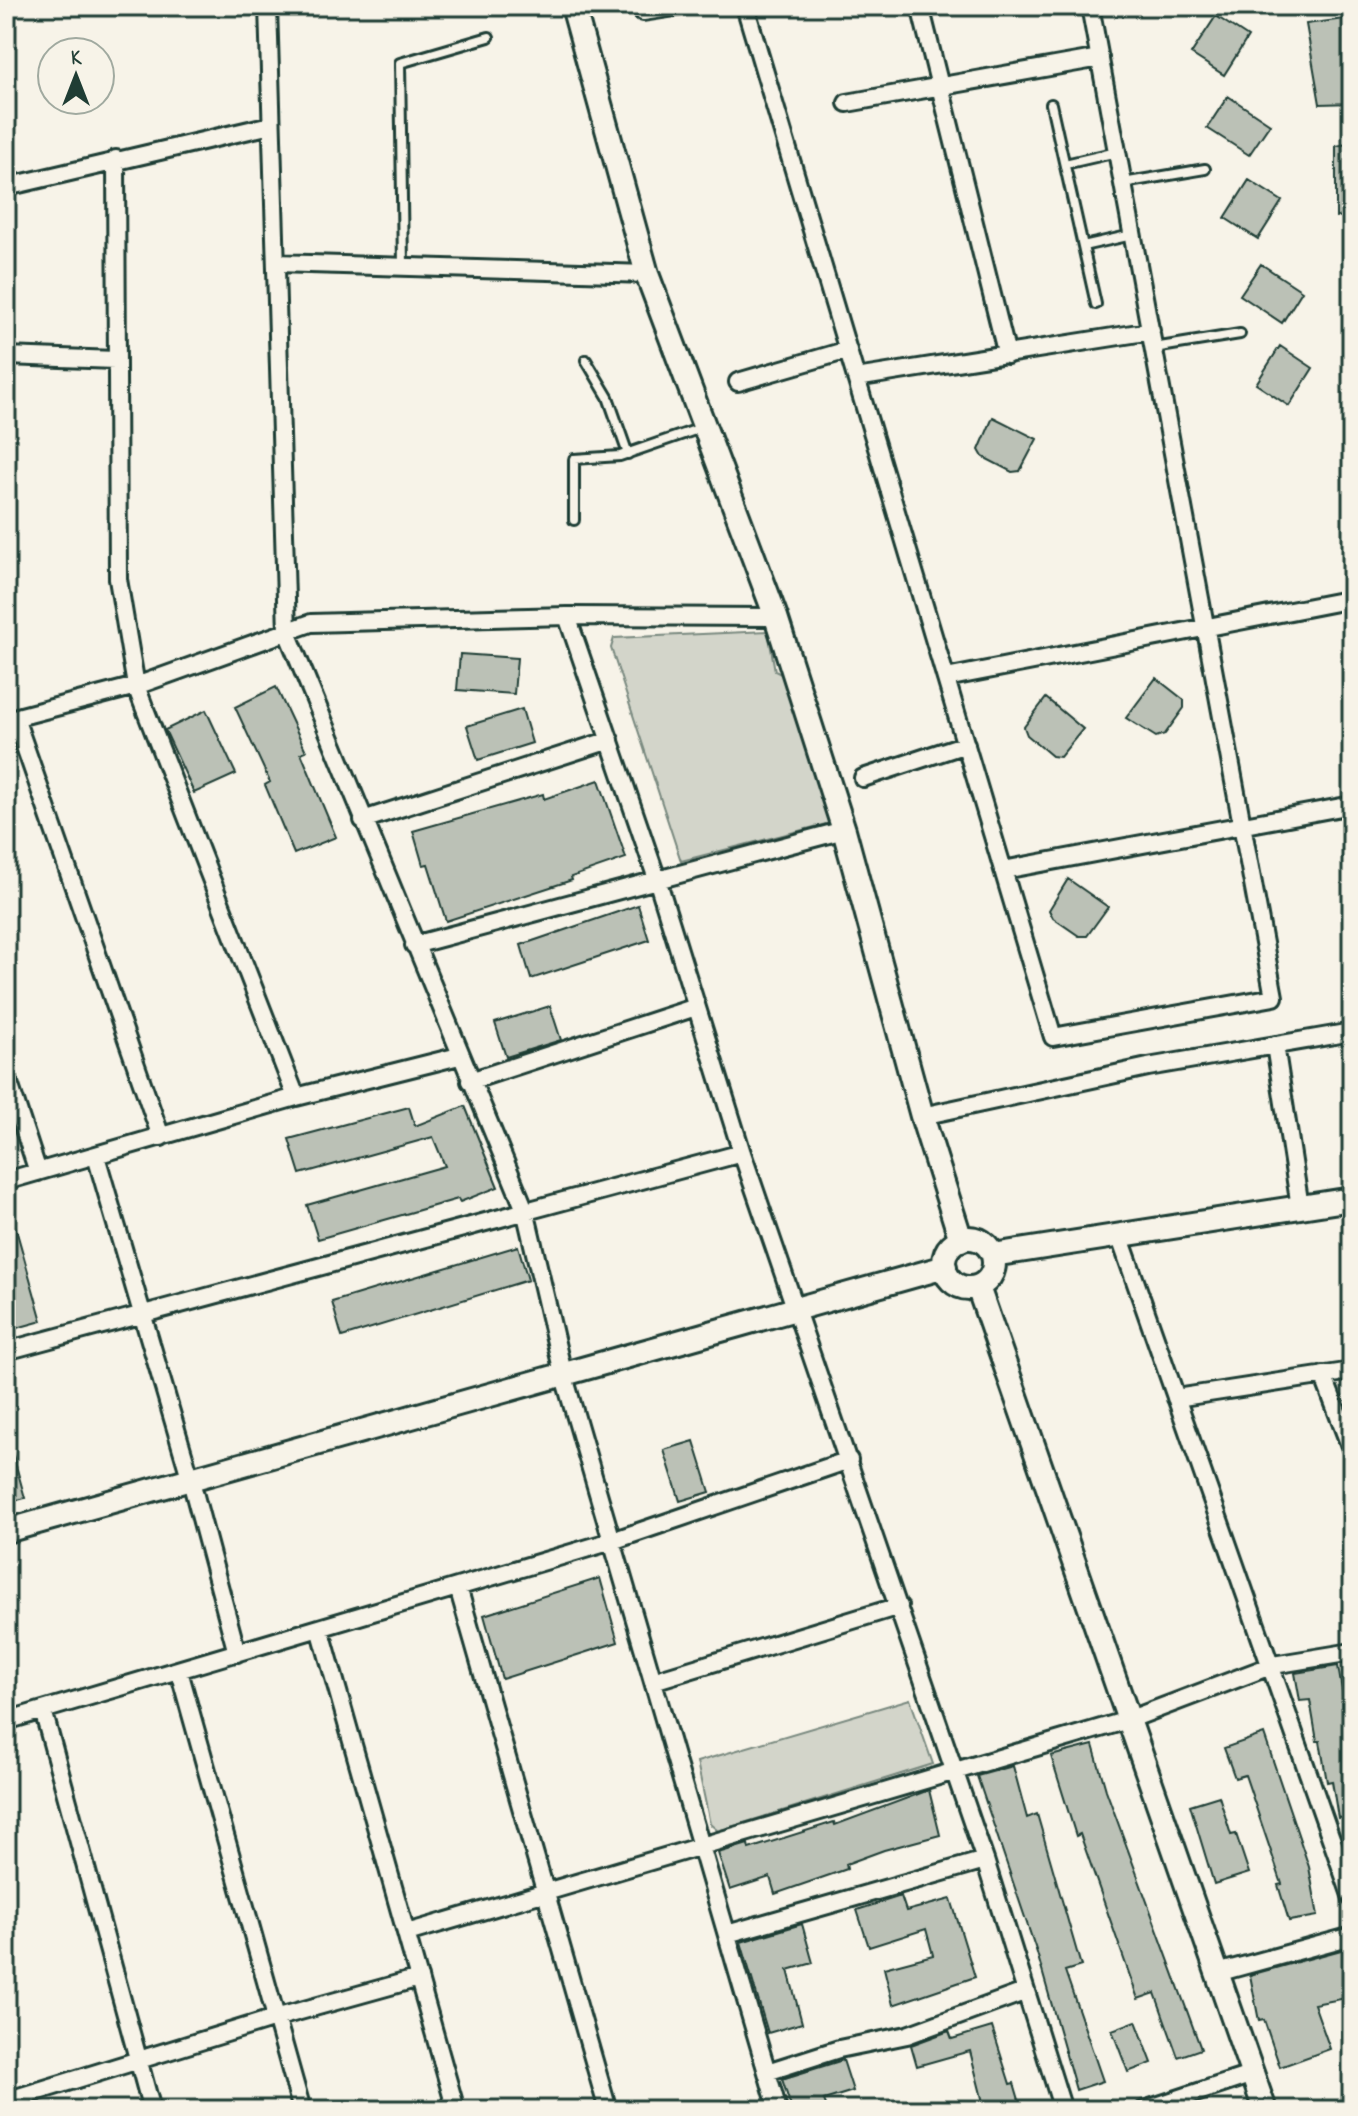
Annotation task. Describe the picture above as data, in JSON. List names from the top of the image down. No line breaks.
{"north":"top"}
